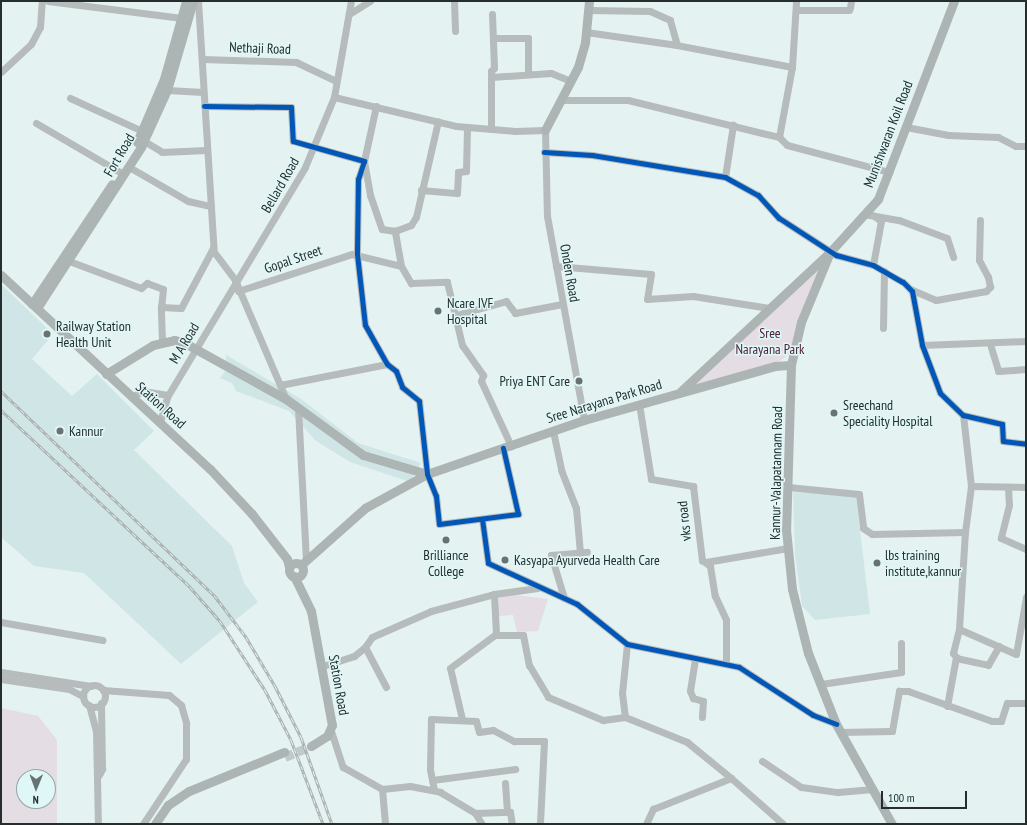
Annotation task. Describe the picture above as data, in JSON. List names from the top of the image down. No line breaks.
{"streets":{"main road":["Munishwaran Koil Road","Fort Road","Sree Narayana Park Road","Station Road","Kannur-Valapatannam Road"],"street":["Nethaji Road","Bellard Road","Gopal Street","Onden Road","M A Road","vks road"]},"crossings":[["Nethaji Road","Bellard Road"],["Munishwaran Koil Road","Sree Narayana Park Road"],["Munishwaran Koil Road","Kannur-Valapatannam Road"],["Fort Road","Station Road"],["Bellard Road","M A Road"],["Onden Road","Sree Narayana Park Road"],["M A Road","Station Road"],["Sree Narayana Park Road","Station Road"],["Sree Narayana Park Road","Kannur-Valapatannam Road"],["Sree Narayana Park Road","vks road"]],"parks":["Sree Narayana Park"],"places":["Ncare IVF Hospital","Railway Station Health Unit","Priya ENT Care","Sreechand Speciality Hospital","Kannur","Brilliance College","Kasyapa Ayurveda Health Care","lbs training institute,kannur"],"scale_bar":"100 m","north":"bottom"}
